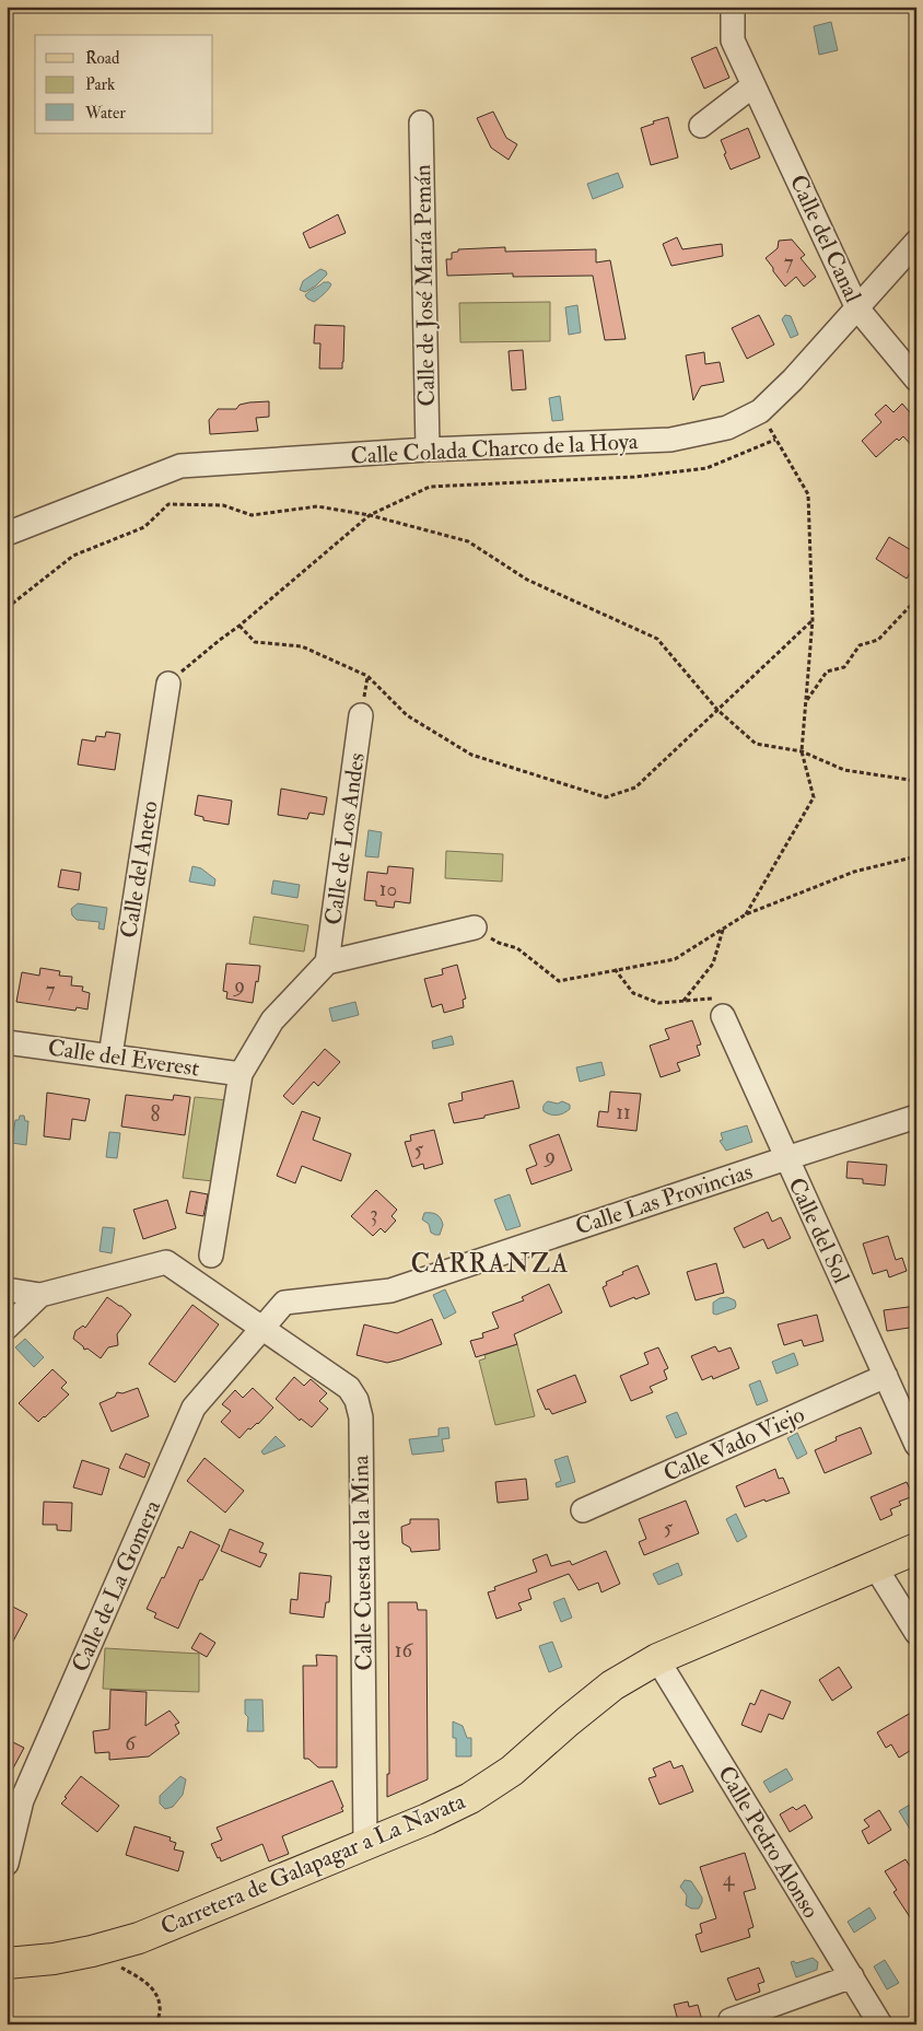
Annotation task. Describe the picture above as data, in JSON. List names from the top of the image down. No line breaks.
{"streets":{"main road":["Carretera de Galapagar a La Navata"],"street":["Calle del Canal","Calle de José María Pemán","Calle Colada Charco de la Hoya","Calle de Los Andes","Calle del Aneto","Calle del Everest","Calle Las Provincias","Calle del Sol","Calle Vado Viejo","Calle Cuesta de la Mina","Calle de La Gomera","Calle Pedro Alonso"]},"crossings":[["Calle del Canal","Calle Colada Charco de la Hoya"],["Calle de José María Pemán","Calle Colada Charco de la Hoya"],["Calle del Aneto","Calle del Everest"],["Calle Las Provincias","Calle del Sol"],["Calle Las Provincias","Calle Cuesta de la Mina"],["Calle Las Provincias","Calle de La Gomera"],["Calle del Sol","Calle Vado Viejo"],["Calle Cuesta de la Mina","Calle de La Gomera"],["Calle Cuesta de la Mina","Carretera de Galapagar a La Navata"],["Calle Pedro Alonso","Carretera de Galapagar a La Navata"]],"districts":["CARRANZA"],"house_numbers":["7","10","9","7","11","8","5","9","3","5","16","6","4"],"legend":["Road","Park","Water"]}
